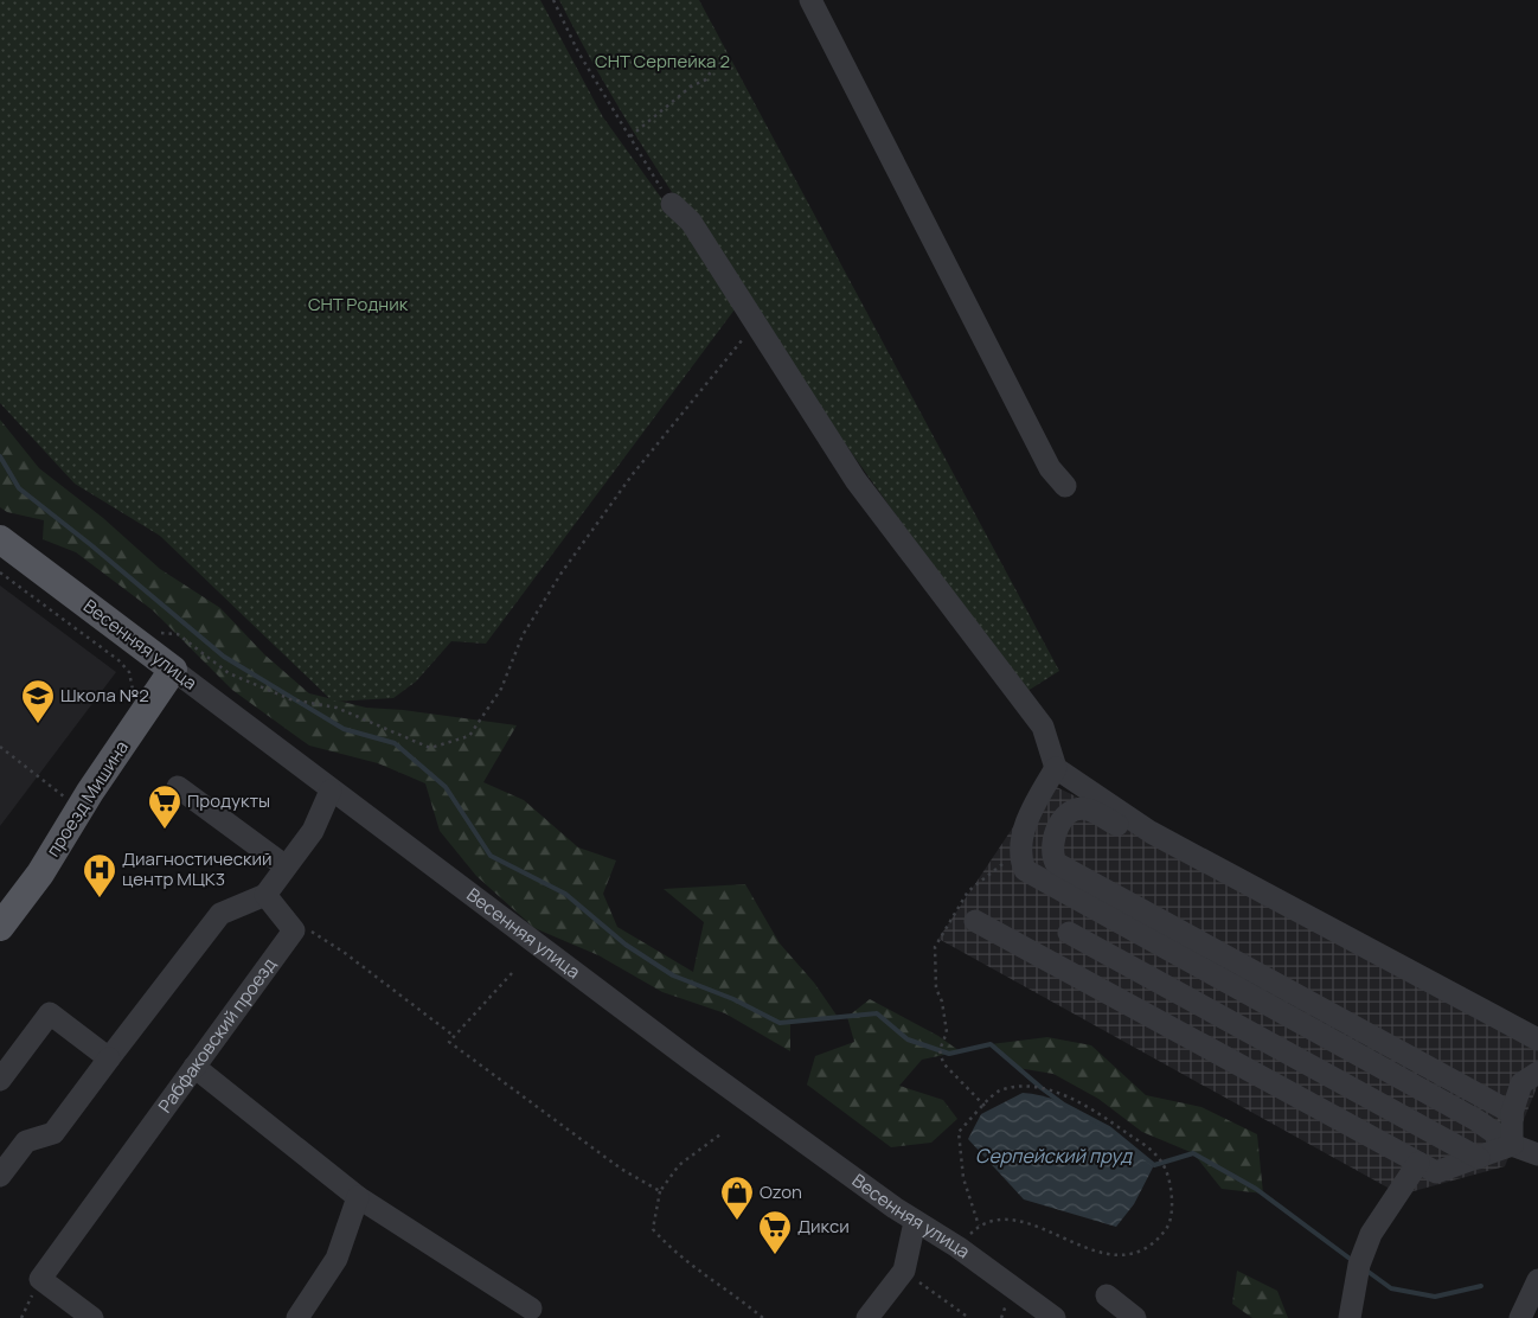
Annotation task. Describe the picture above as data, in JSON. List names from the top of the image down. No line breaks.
{"streets":{"main road":["Весенняя улица","проезд Мишина"],"street":["Рабфаковский проезд"]},"crossings":[["Весенняя улица","проезд Мишина"]],"water":["Серпейский пруд"],"parks":["СНТ Серпейка 2","СНТ Родник"],"places":{"school or university":["Школа №2"],"supermarket":["Продукты","Дикси"],"hospital":["Диагностический центр МЦК3"],"shop":["Ozon"]}}
